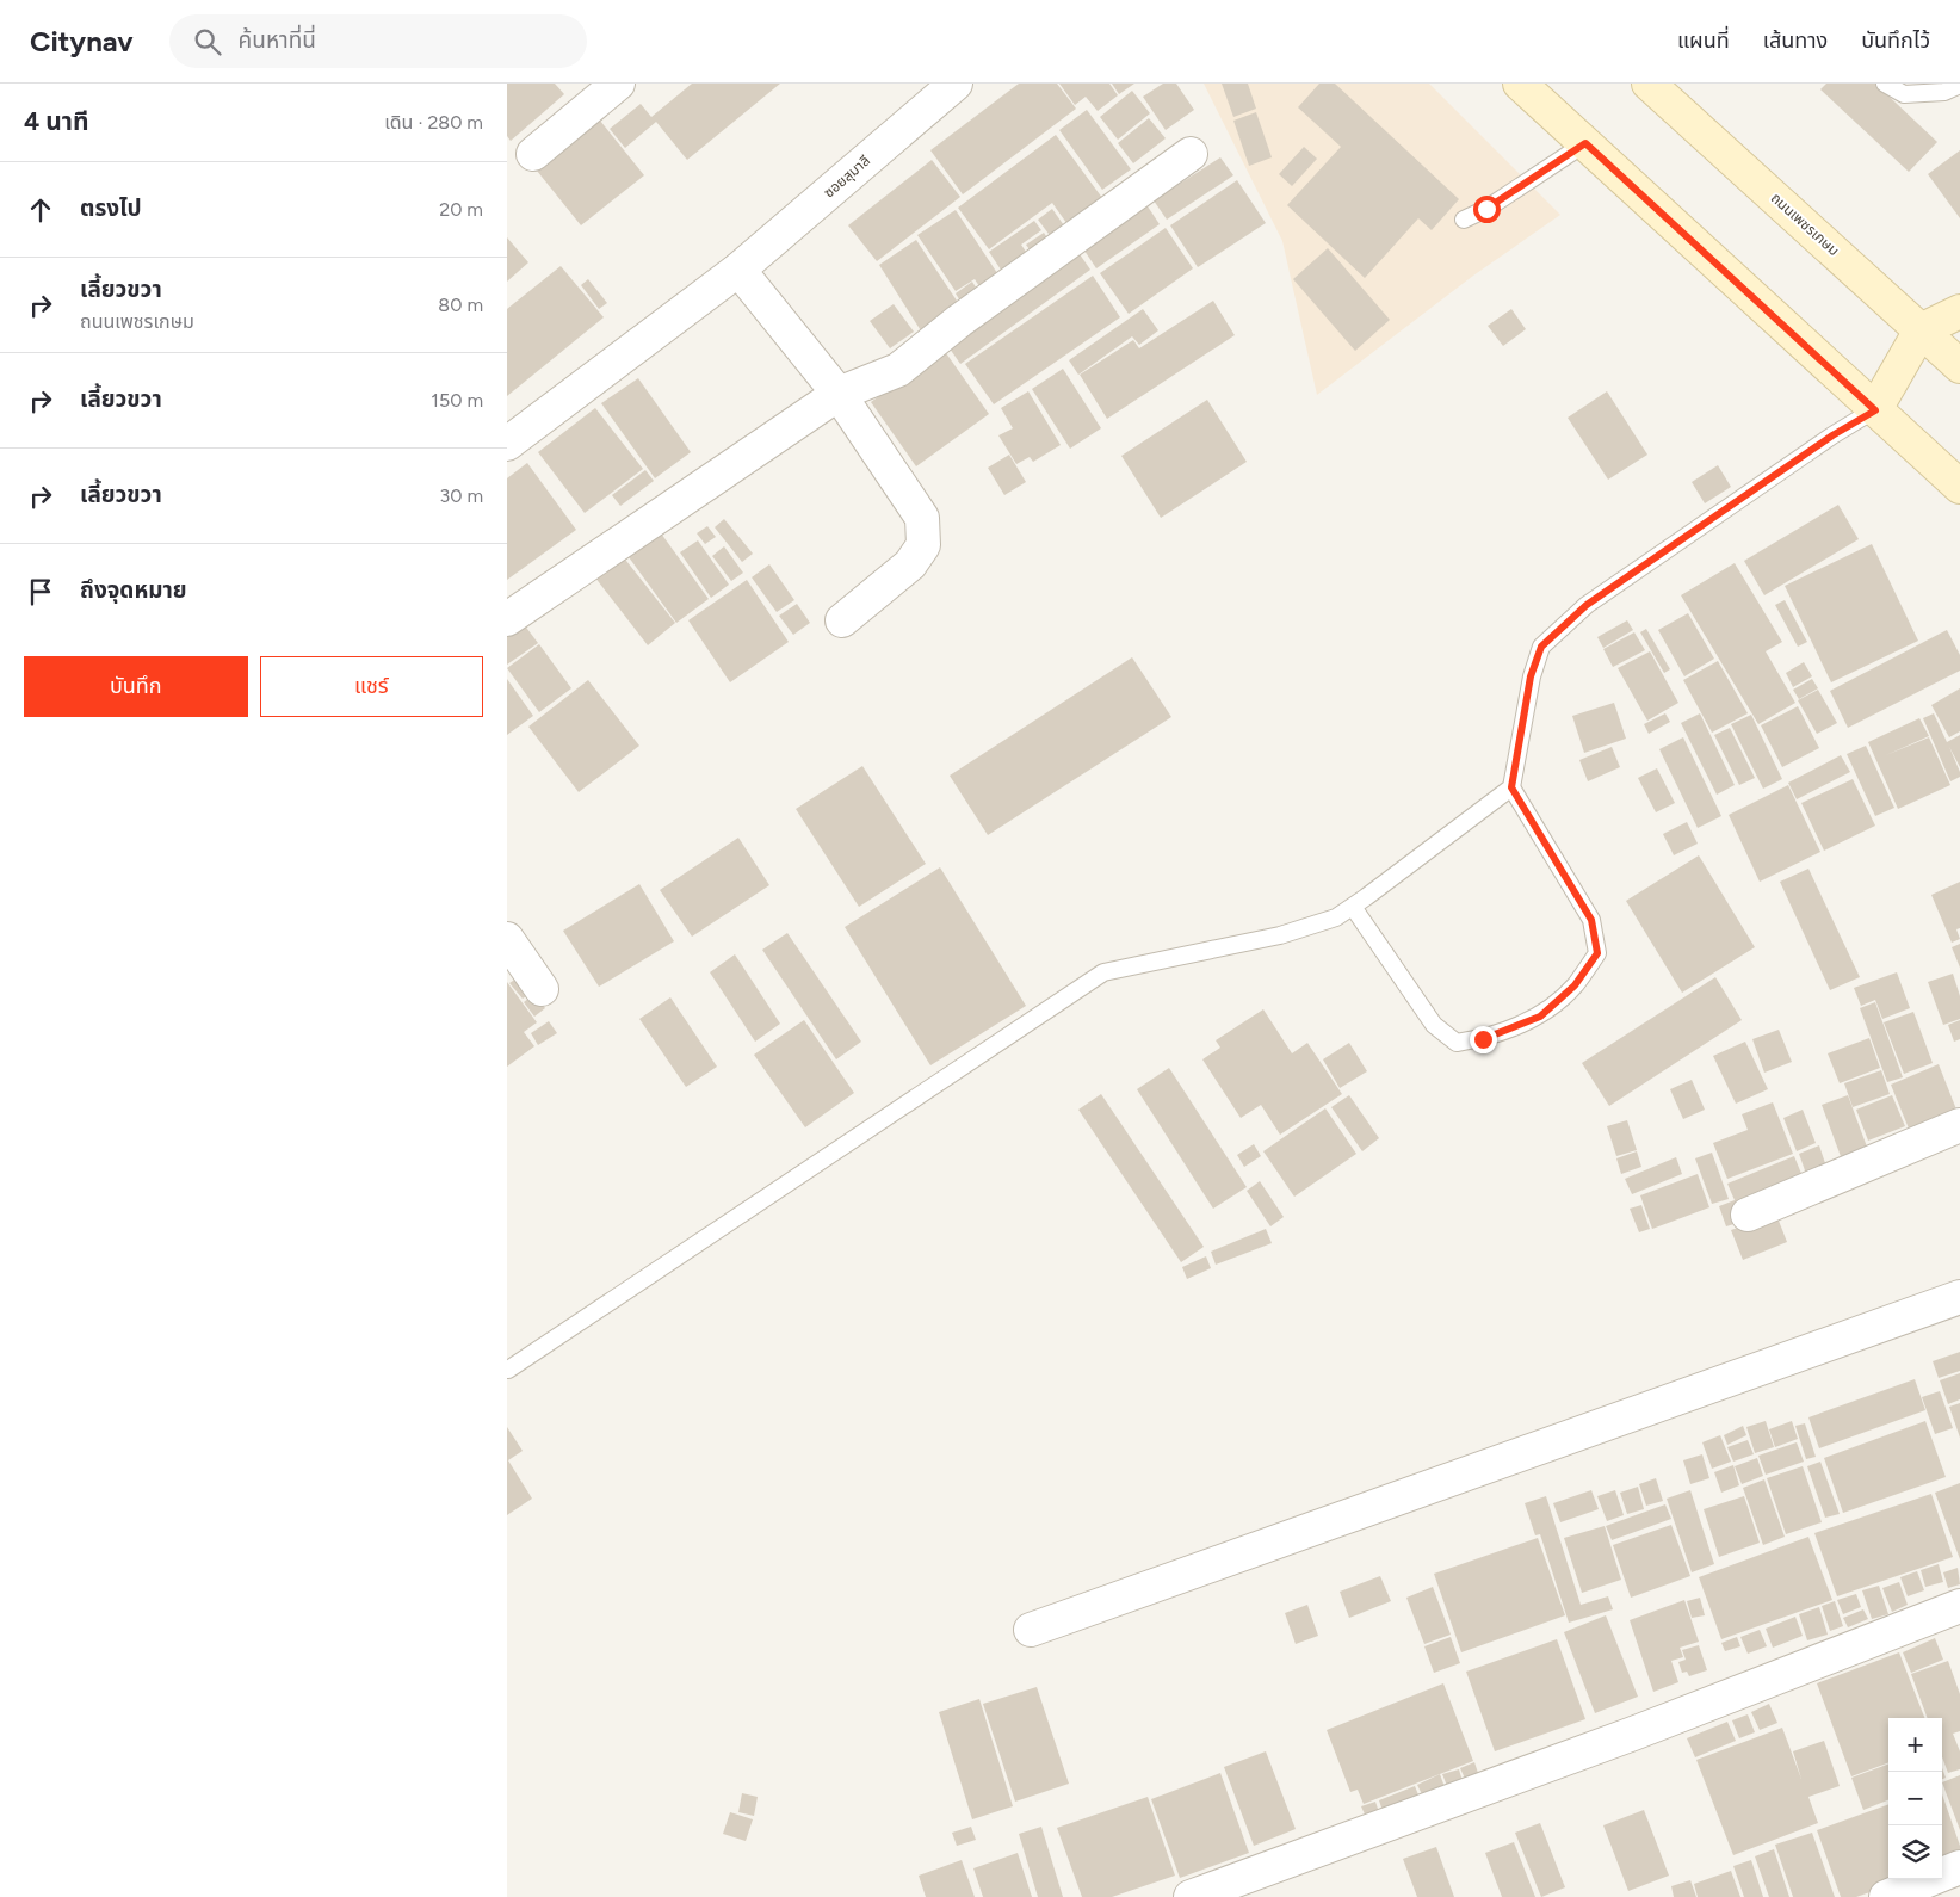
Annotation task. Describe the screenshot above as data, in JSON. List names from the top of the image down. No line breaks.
{"streets":{"main road":["ถนนเพชรเกษม"],"street":["ซอยสุมาลี"]},"page":{"header":"Citynav","search":"ค้นหาที่นี่","nav":["แผนที่","เส้นทาง","บันทึกไว้"],"heading":["4 นาที","เดิน · 280 m"],"list":[["ตรงไป","20 m"],["เลี้ยวขวา","ถนนเพชรเกษม","80 m"],["เลี้ยวขวา","150 m"],["เลี้ยวขวา","30 m"],"ถึงจุดหมาย"],"buttons":["บันทึก","แชร์"],"map_buttons":["+","−"]}}
